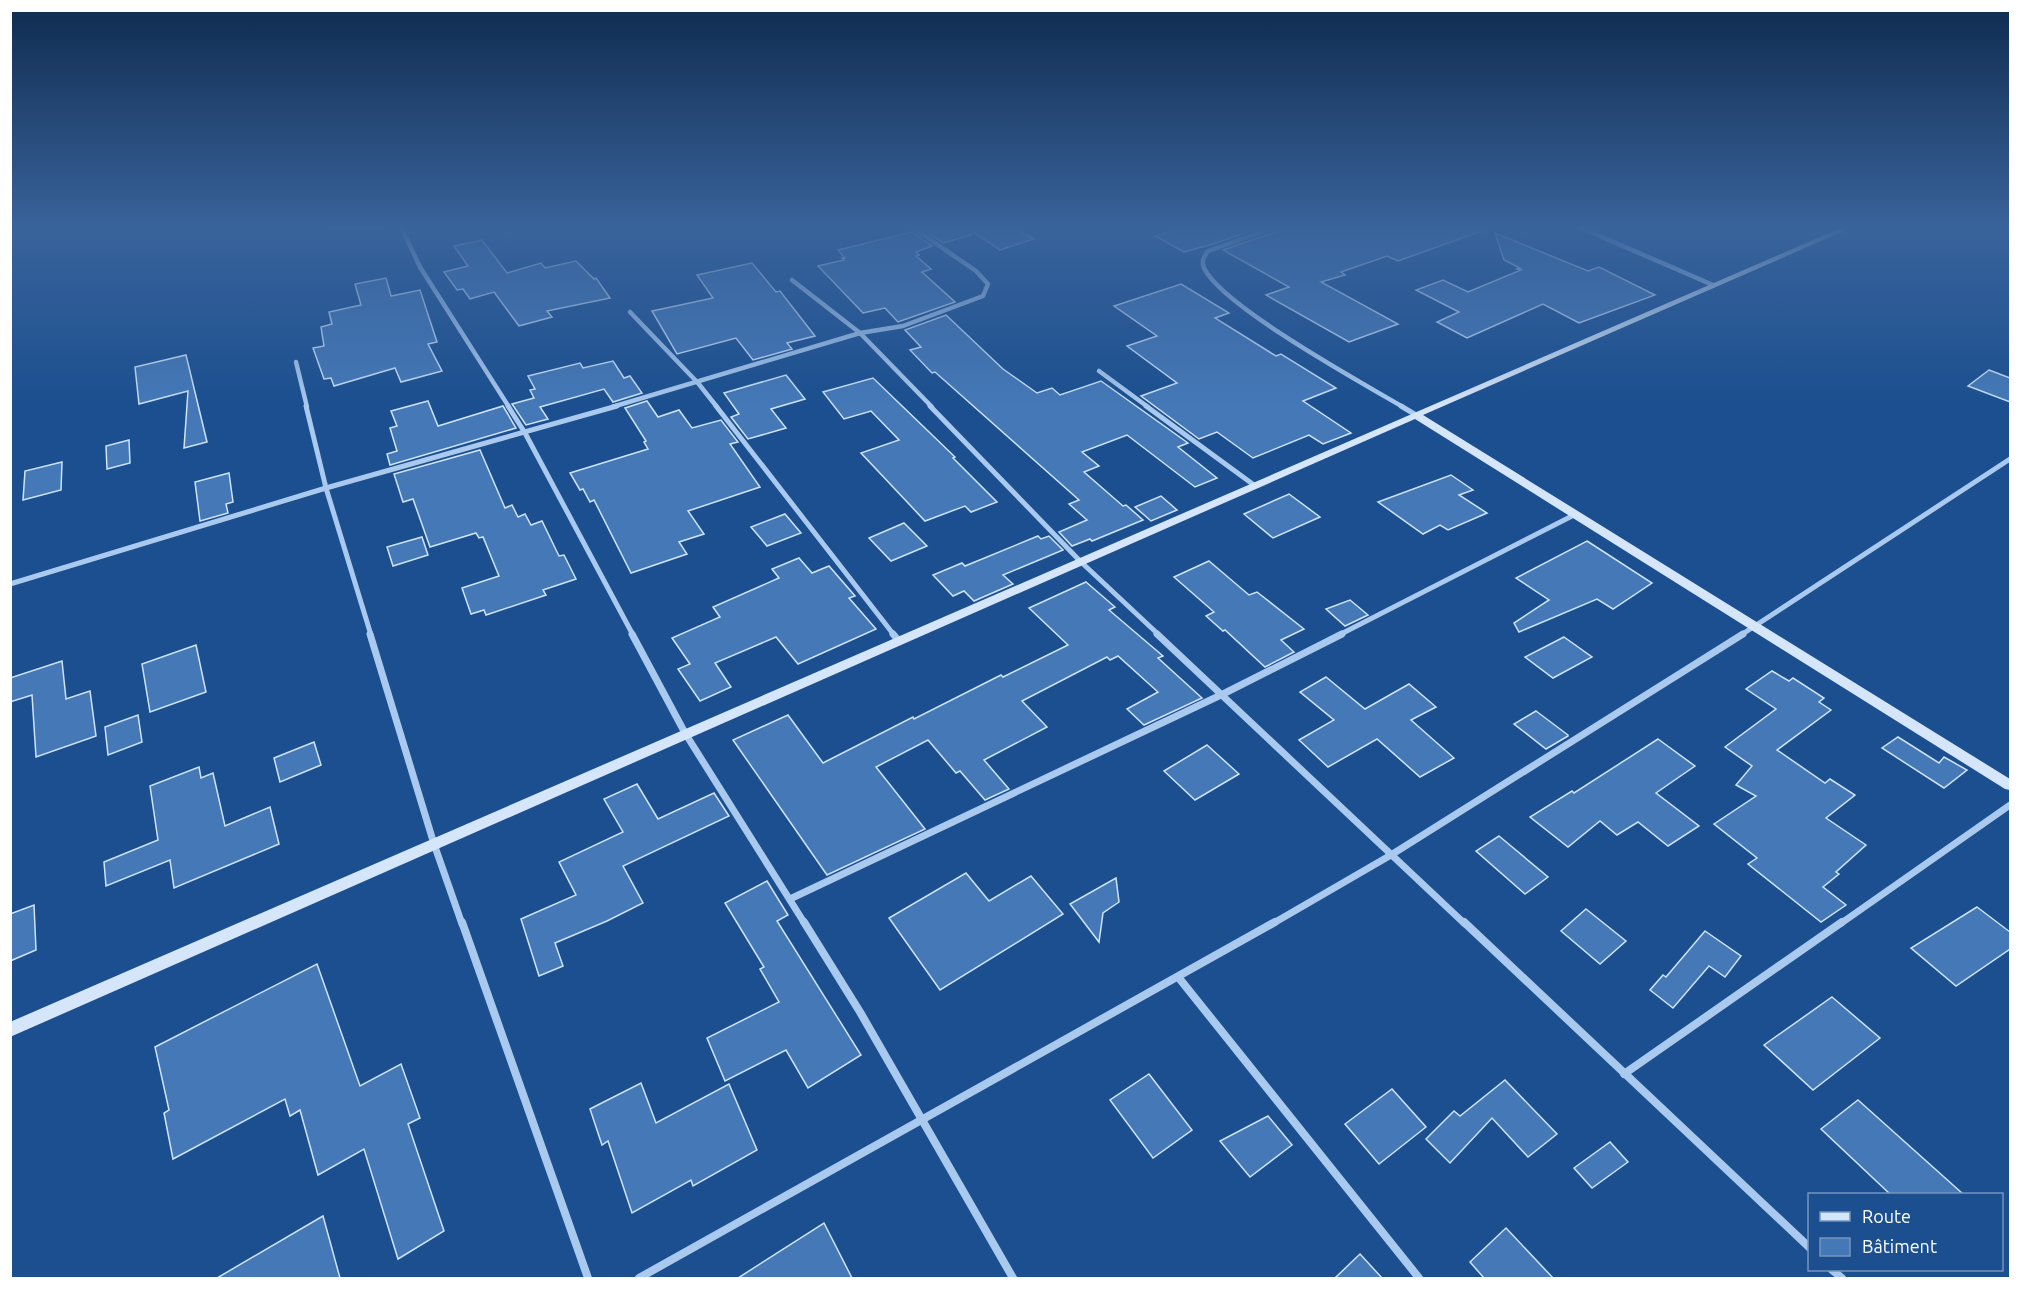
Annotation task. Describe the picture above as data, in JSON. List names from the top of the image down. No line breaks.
{"legend":["Route","Bâtiment"]}
